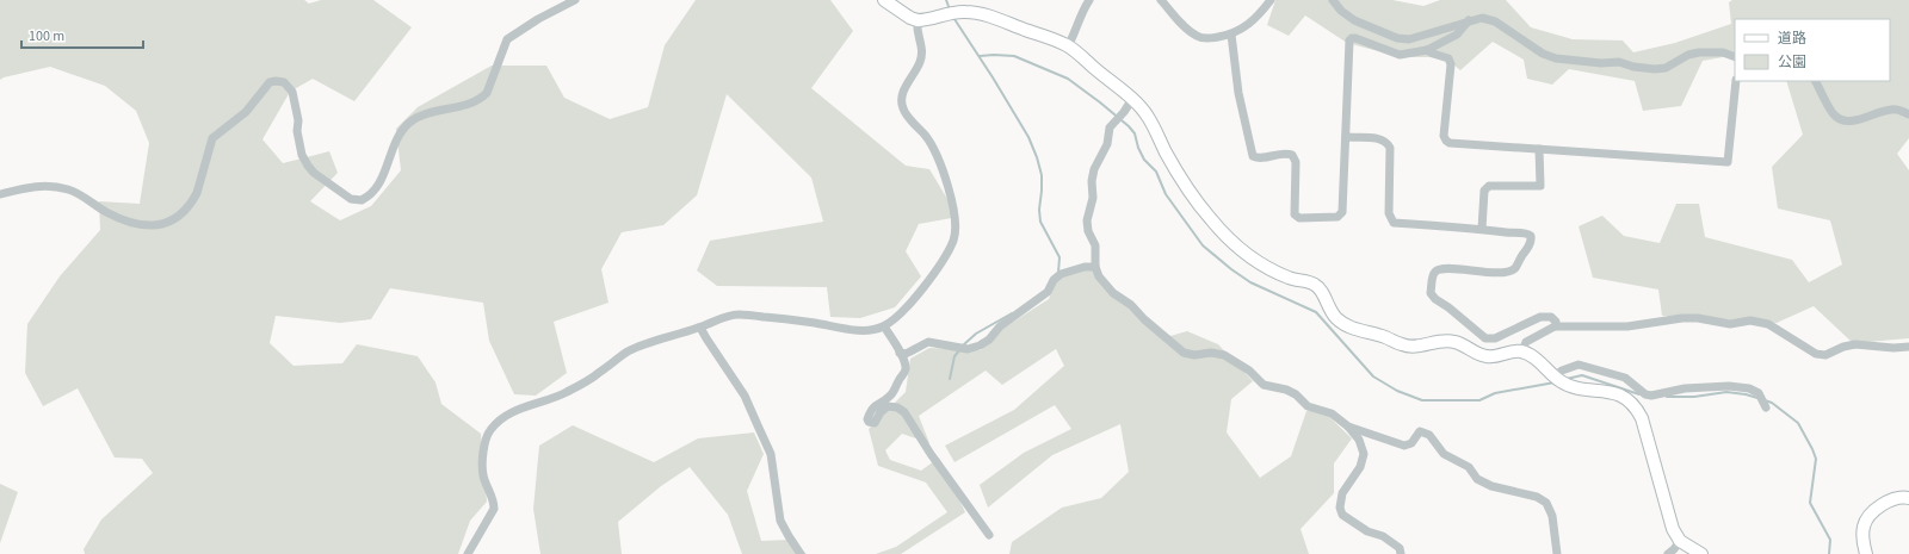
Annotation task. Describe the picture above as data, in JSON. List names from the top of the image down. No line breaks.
{"legend":["道路","公園"],"scale_bar":"100 m"}
